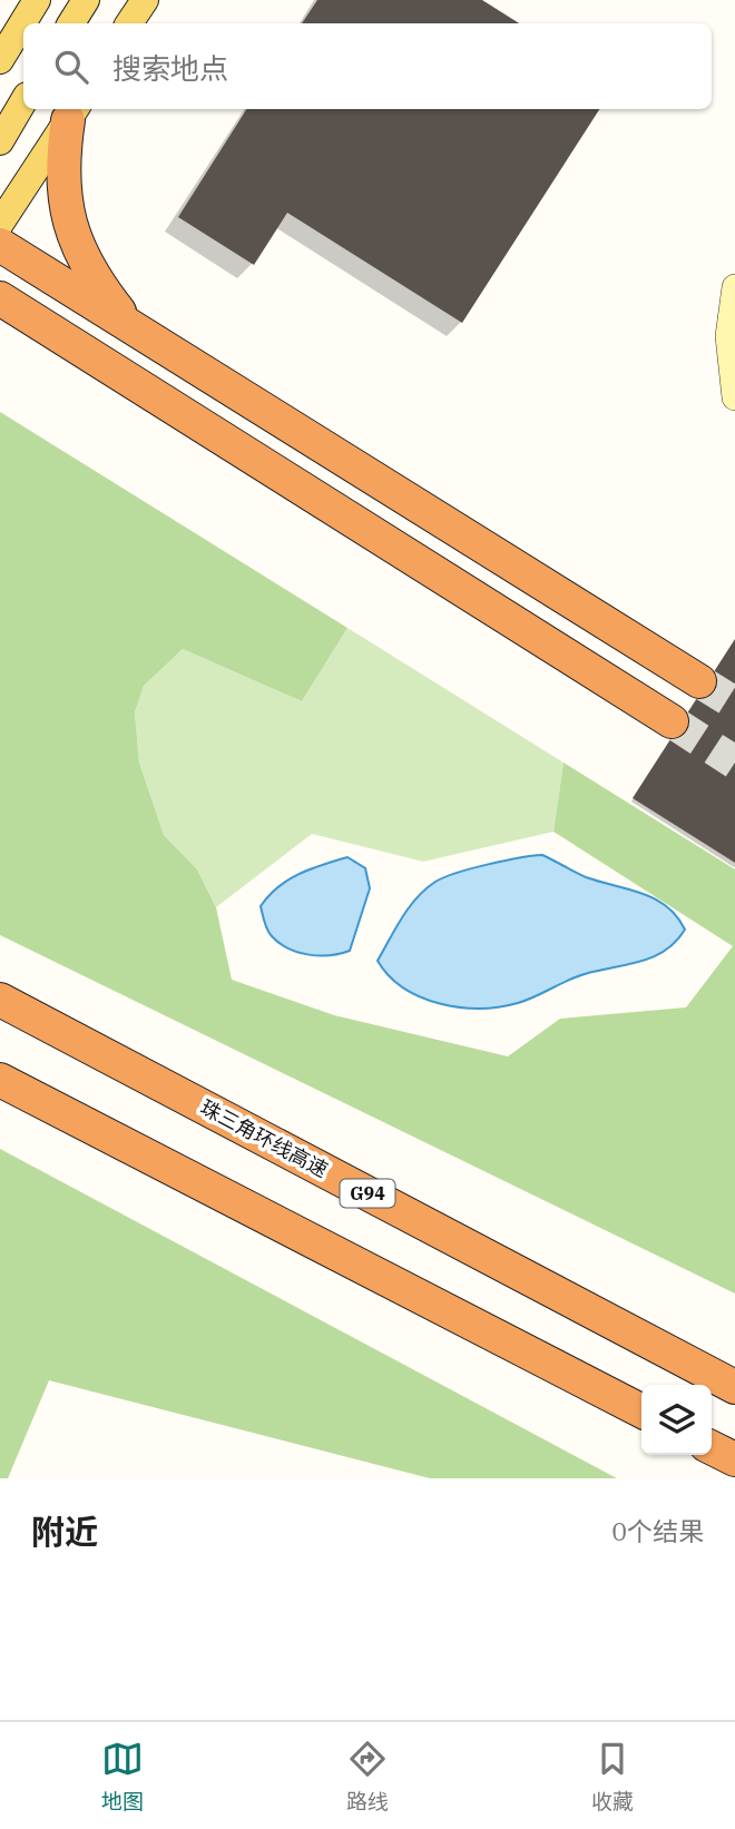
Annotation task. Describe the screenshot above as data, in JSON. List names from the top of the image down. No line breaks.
{"streets":{"highway":["珠三角环线高速","G94"]},"page":{"search":"搜索地点","heading":["附近","0个结果"],"nav":["地图","路线","收藏"]}}
